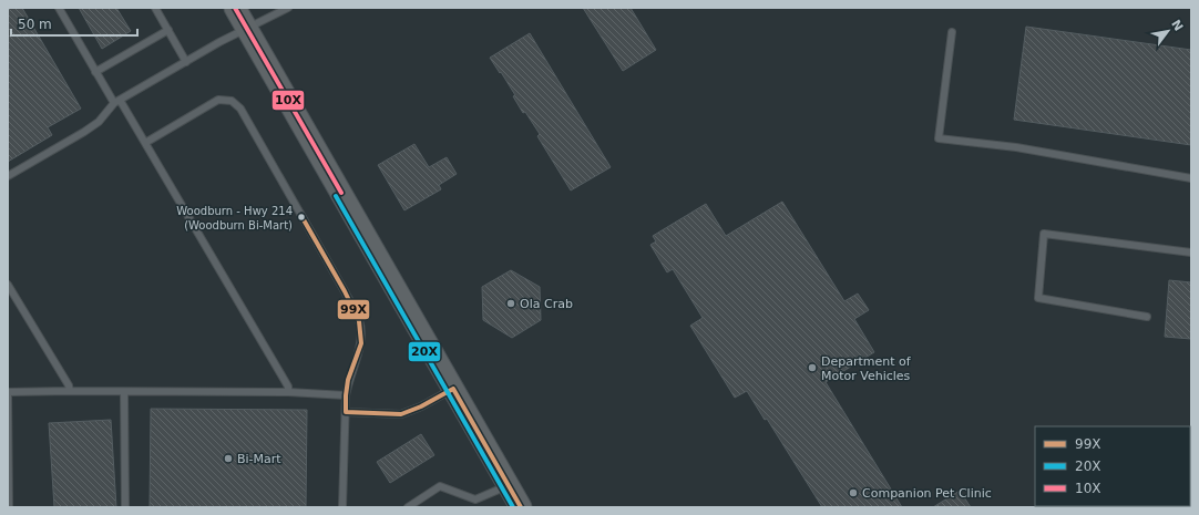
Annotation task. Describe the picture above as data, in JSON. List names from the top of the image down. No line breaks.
{"places":["Woodburn - Hwy 214 (Woodburn Bi-Mart)","Ola Crab","Department of Motor Vehicles","Bi-Mart","Companion Pet Clinic"],"lines":["transit line 10X","transit line 20X","transit line 99X"],"legend":["99X","20X","10X"],"scale_bar":"50 m","north":"top right"}
